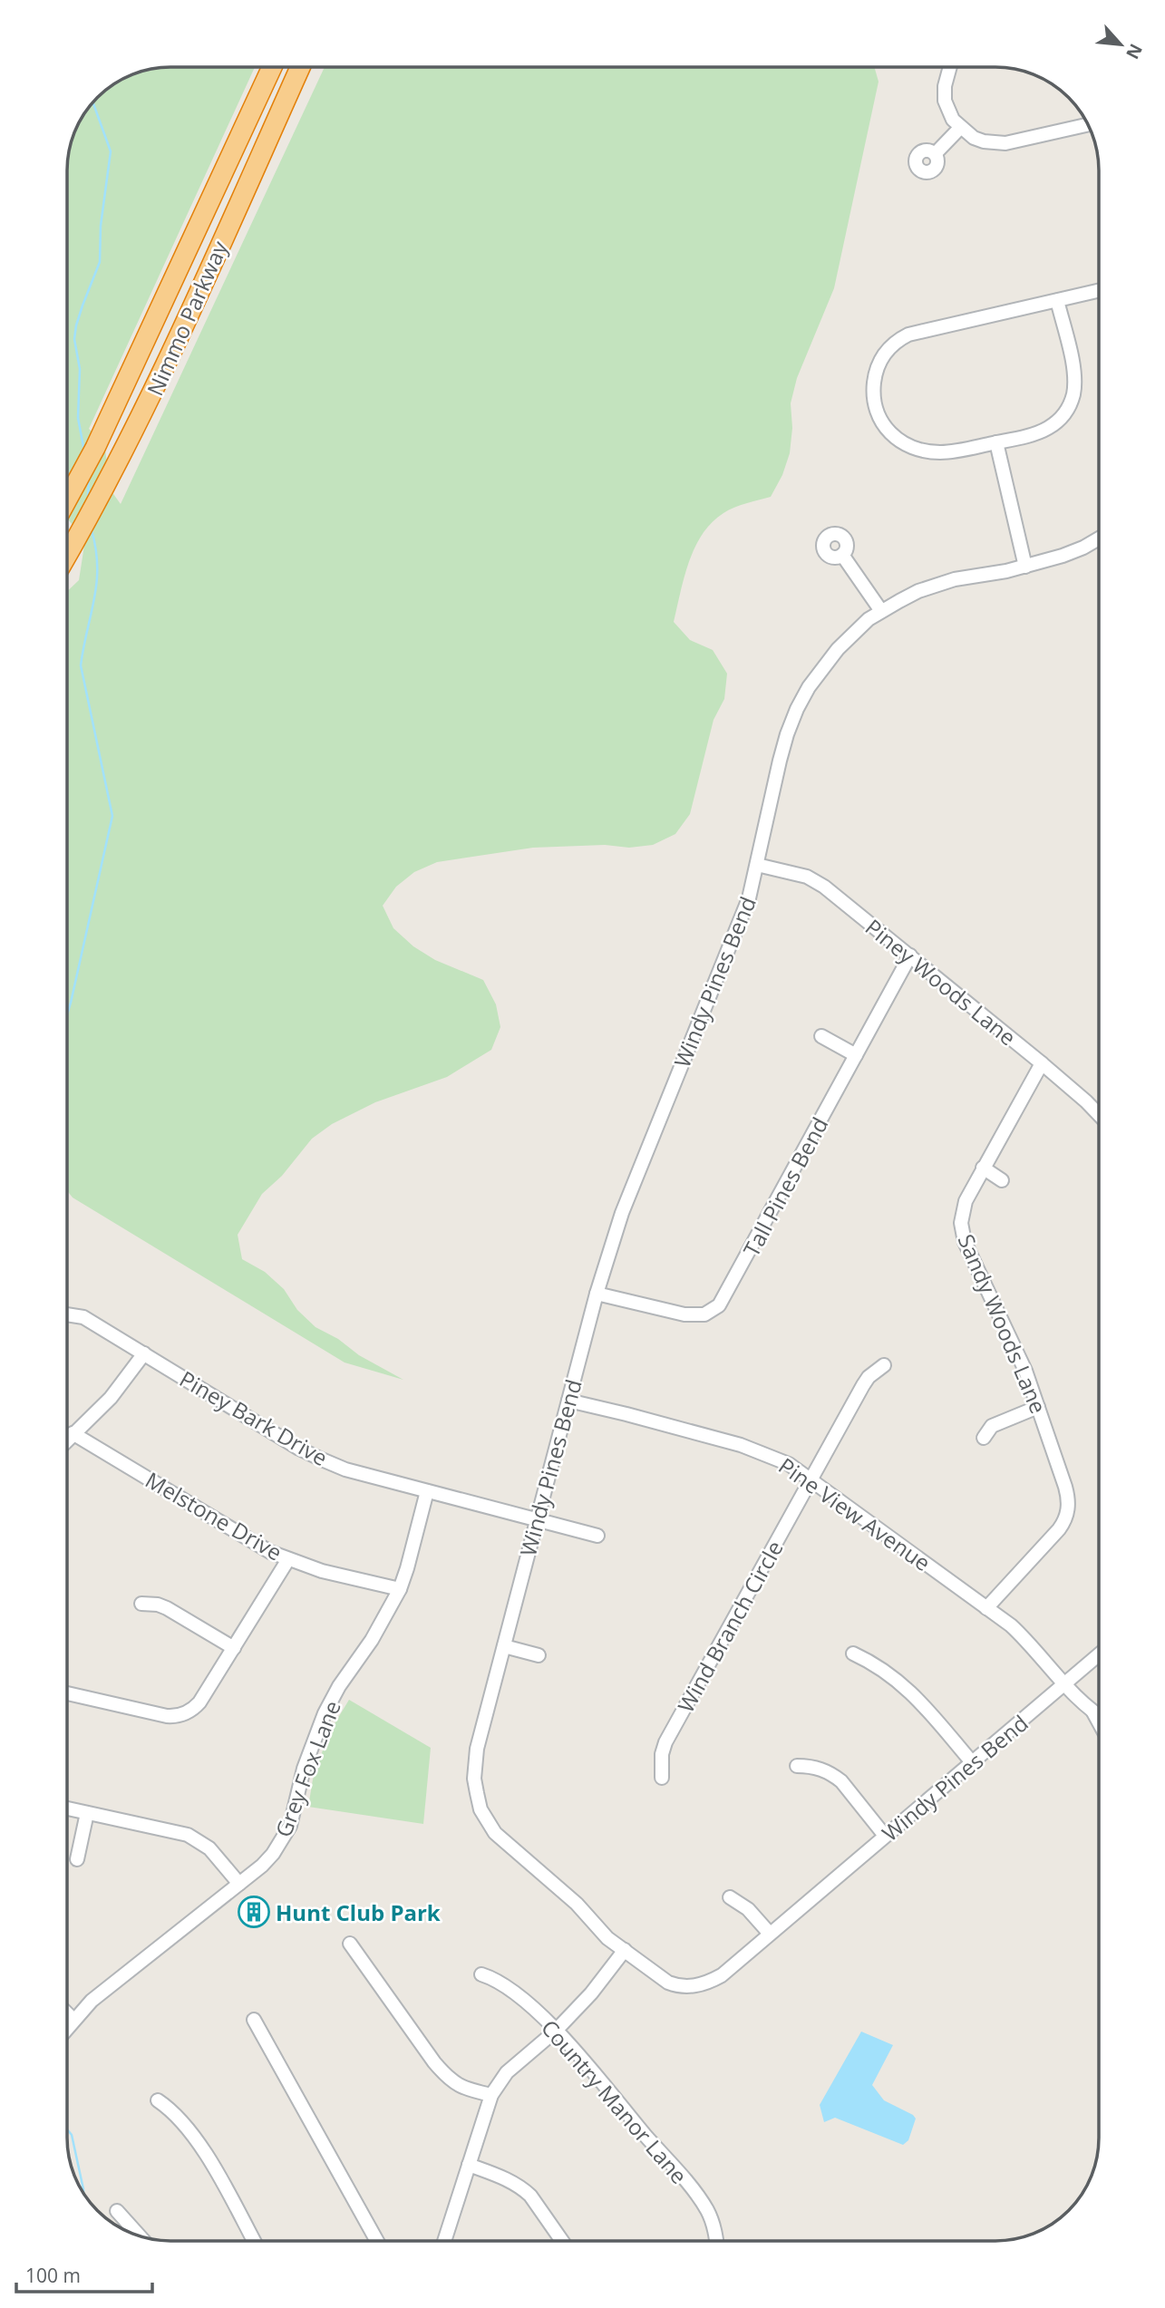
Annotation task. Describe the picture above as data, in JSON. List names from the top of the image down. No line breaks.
{"streets":{"highway":["Nimmo Parkway"],"street":["Windy Pines Bend","Piney Woods Lane","Tall Pines Bend","Sandy Woods Lane","Piney Bark Drive","Pine View Avenue","Melstone Drive","Wind Branch Circle","Grey Fox Lane","Country Manor Lane"]},"crossings":[["Windy Pines Bend","Piney Woods Lane"],["Windy Pines Bend","Tall Pines Bend"],["Windy Pines Bend","Piney Bark Drive"],["Windy Pines Bend","Pine View Avenue"],["Piney Woods Lane","Tall Pines Bend"],["Piney Woods Lane","Sandy Woods Lane"],["Sandy Woods Lane","Pine View Avenue"],["Piney Bark Drive","Grey Fox Lane"],["Pine View Avenue","Wind Branch Circle"],["Melstone Drive","Grey Fox Lane"]],"places":{"building":["Hunt Club Park"]},"scale_bar":"100 m","north":"bottom right"}
